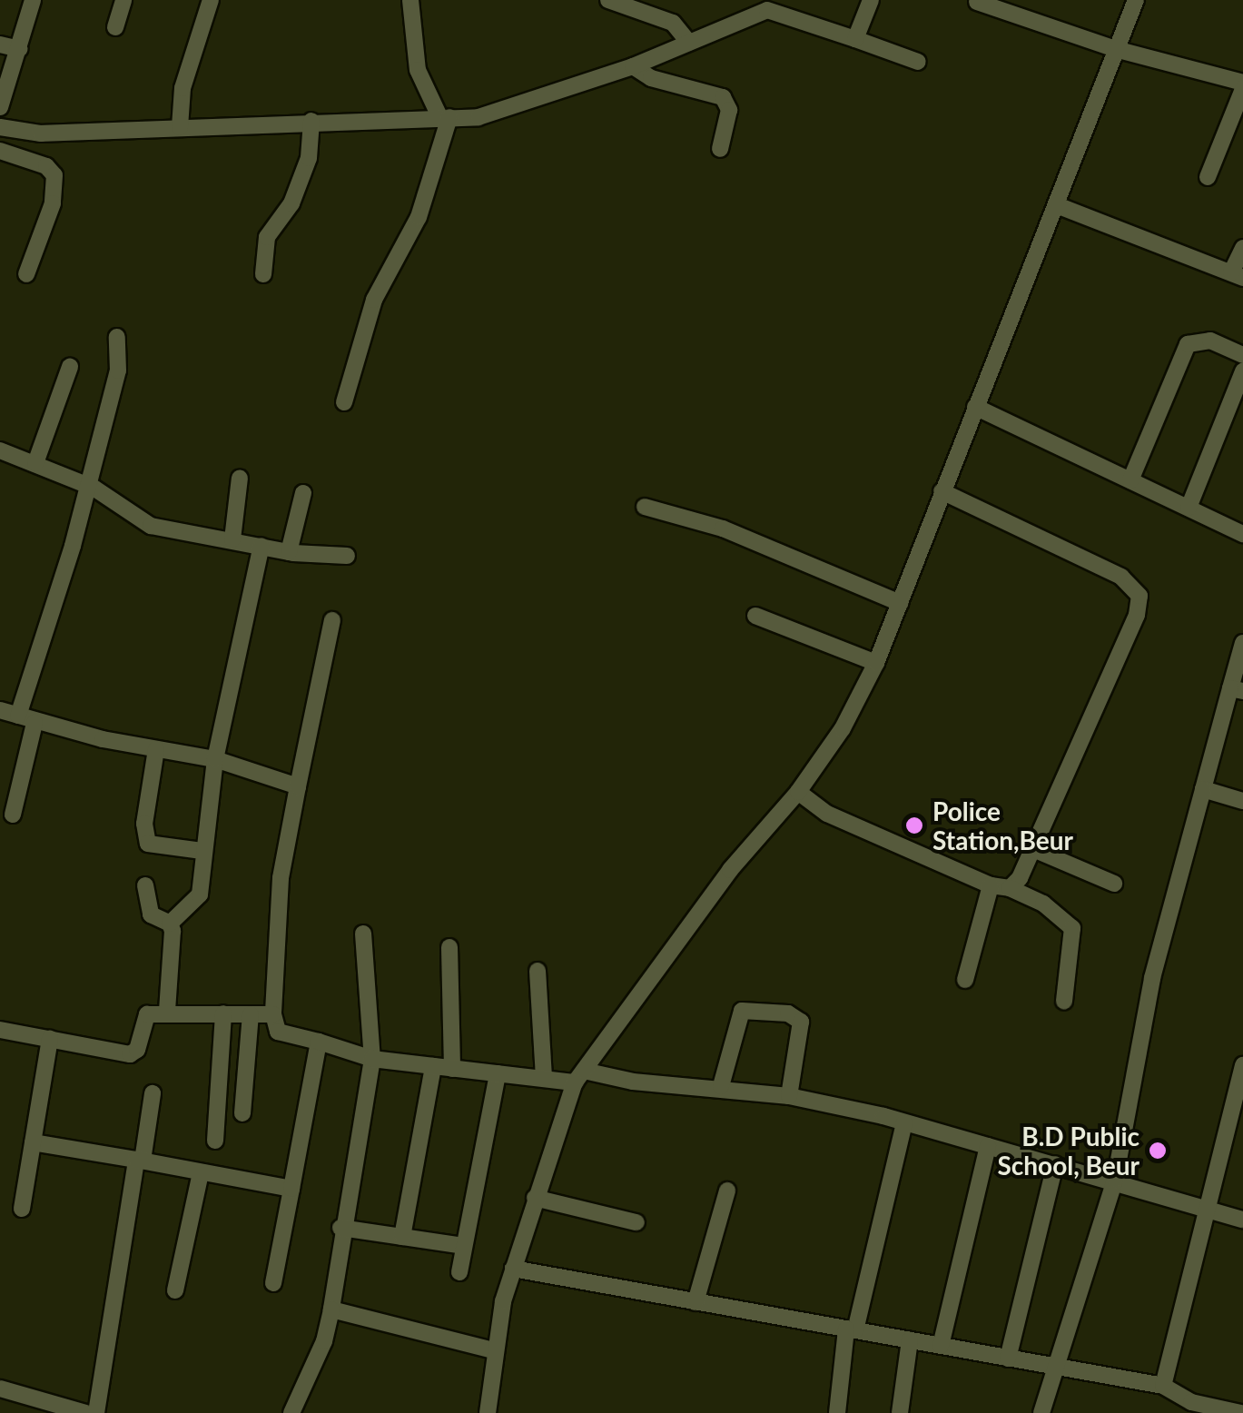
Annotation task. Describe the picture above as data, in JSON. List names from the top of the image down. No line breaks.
{"places":["Police Station,Beur","B.D Public School, Beur"]}
